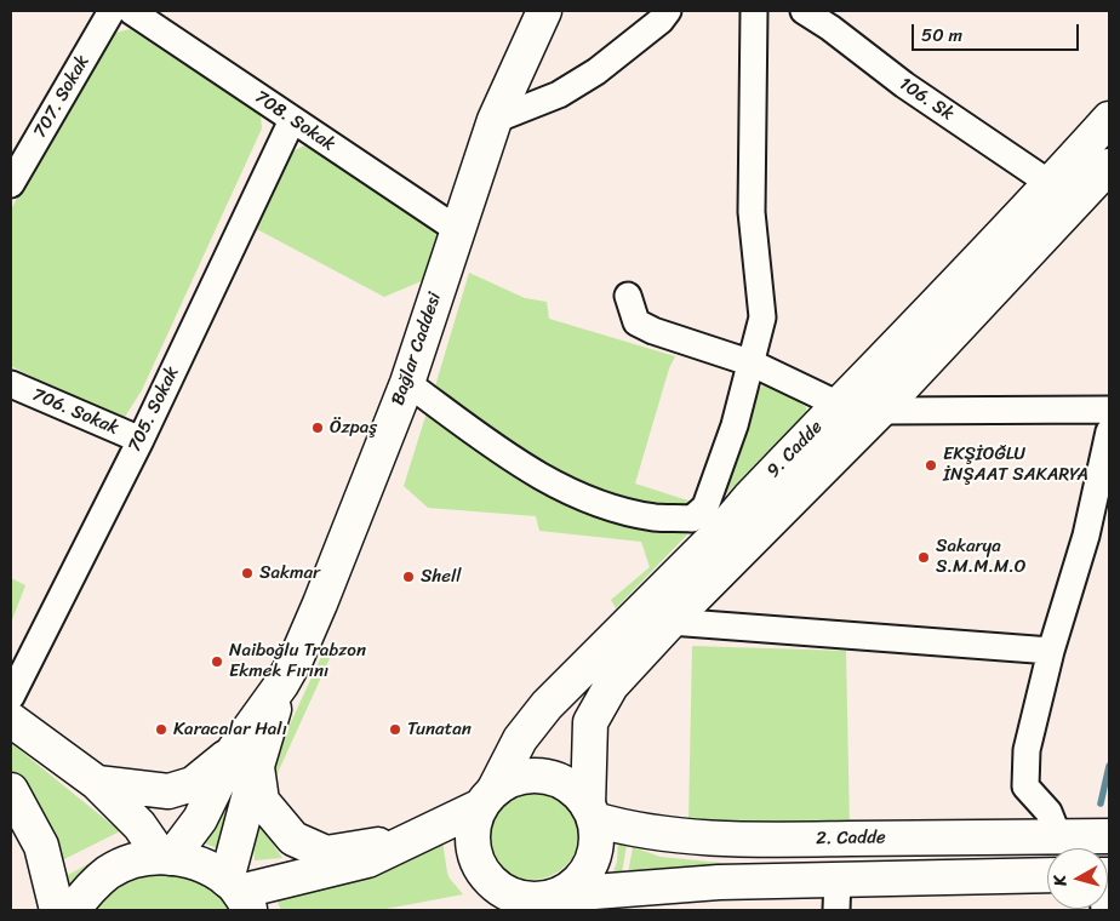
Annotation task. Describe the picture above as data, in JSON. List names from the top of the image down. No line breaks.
{"streets":{"main road":["Bağlar Caddesi","9. Cadde","2. Cadde"],"street":["707. Sokak","106. Sk","708. Sokak","705. Sokak","706. Sokak"]},"crossings":[["106. Sk","9. Cadde"],["708. Sokak","Bağlar Caddesi"],["708. Sokak","705. Sokak"],["705. Sokak","706. Sokak"],["9. Cadde","2. Cadde"]],"places":["Özpaş","EKŞİOĞLU İNŞAAT SAKARYA","Sakarya S.M.M.M.O","Sakmar","Shell","Naiboğlu Trabzon Ekmek Fırını","Karacalar Halı","Tunatan"],"scale_bar":"50 m","north":"left"}
